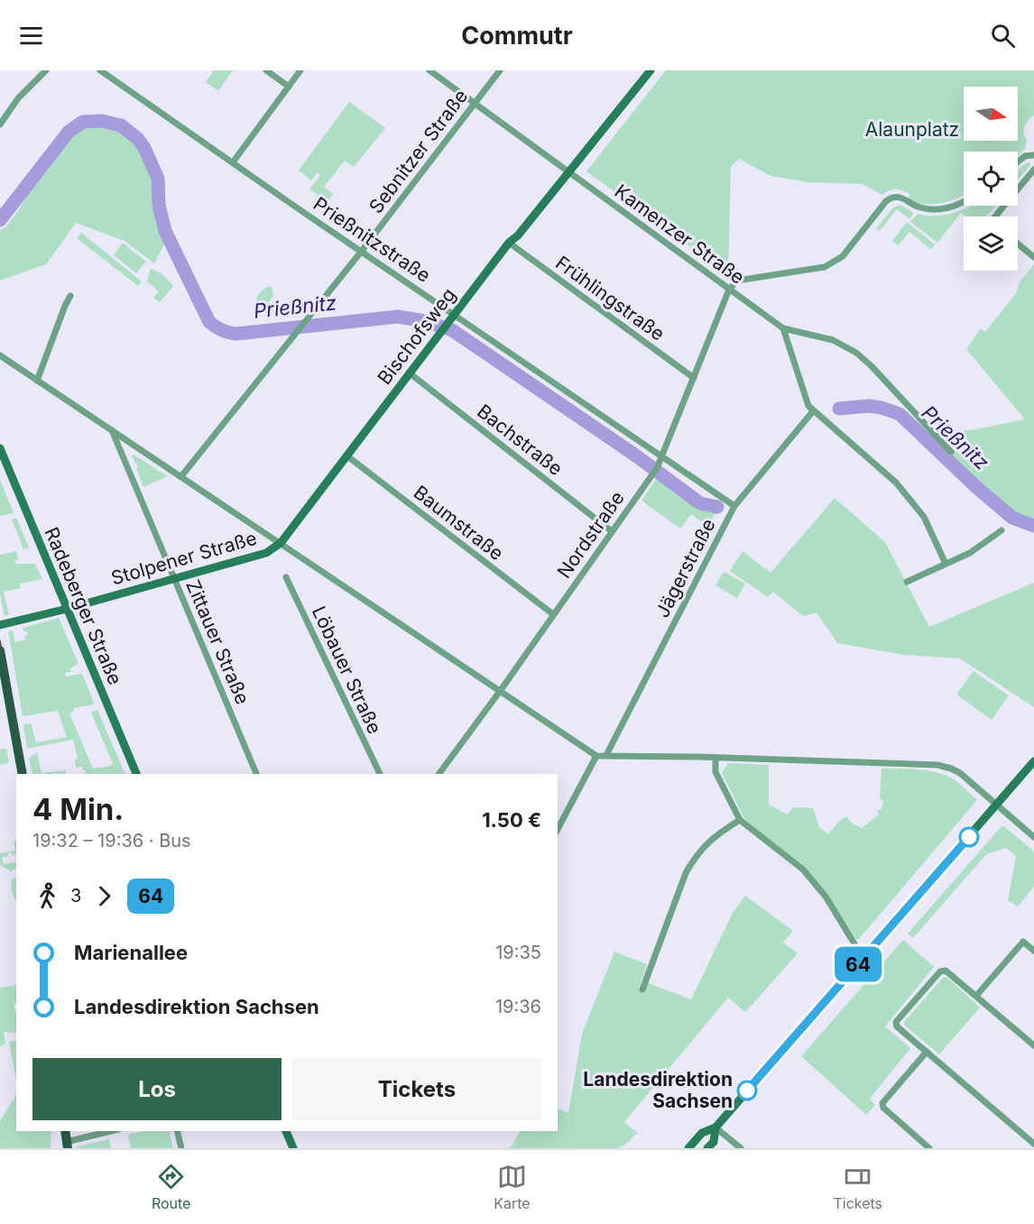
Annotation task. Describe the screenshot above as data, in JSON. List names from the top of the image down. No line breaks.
{"streets":{"street":["Sebnitzer Straße","Kamenzer Straße","Prießnitzstraße","Frühlingstraße","Bischofsweg","Bachstraße","Baumstraße","Nordstraße","Stolpener Straße","Jägerstraße","Radeberger Straße","Zittauer Straße","Löbauer Straße"]},"crossings":[["Sebnitzer Straße","Kamenzer Straße"],["Sebnitzer Straße","Prießnitzstraße"],["Kamenzer Straße","Bischofsweg"],["Kamenzer Straße","Nordstraße"],["Prießnitzstraße","Bischofsweg"],["Prießnitzstraße","Nordstraße"],["Prießnitzstraße","Jägerstraße"],["Frühlingstraße","Bischofsweg"],["Frühlingstraße","Nordstraße"],["Bischofsweg","Bachstraße"],["Bischofsweg","Baumstraße"],["Bischofsweg","Stolpener Straße"],["Bachstraße","Nordstraße"],["Baumstraße","Nordstraße"],["Stolpener Straße","Radeberger Straße"],["Stolpener Straße","Zittauer Straße"]],"water":["Prießnitz"],"parks":["Alaunplatz"],"places":["Landesdirektion Sachsen"],"lines":["bus line 64"],"north":"right","page":{"header":"Commutr","on_map":"64","heading":["4 Min.","19:32 – 19:36 · Bus","1.50 €"],"legs":["3","64"],"list":[{"name":"Marienallee","value":"19:35"},{"name":"Landesdirektion Sachsen","value":"19:36"}],"buttons":["Los","Tickets"],"tabs":["Route","Karte","Tickets"]}}
